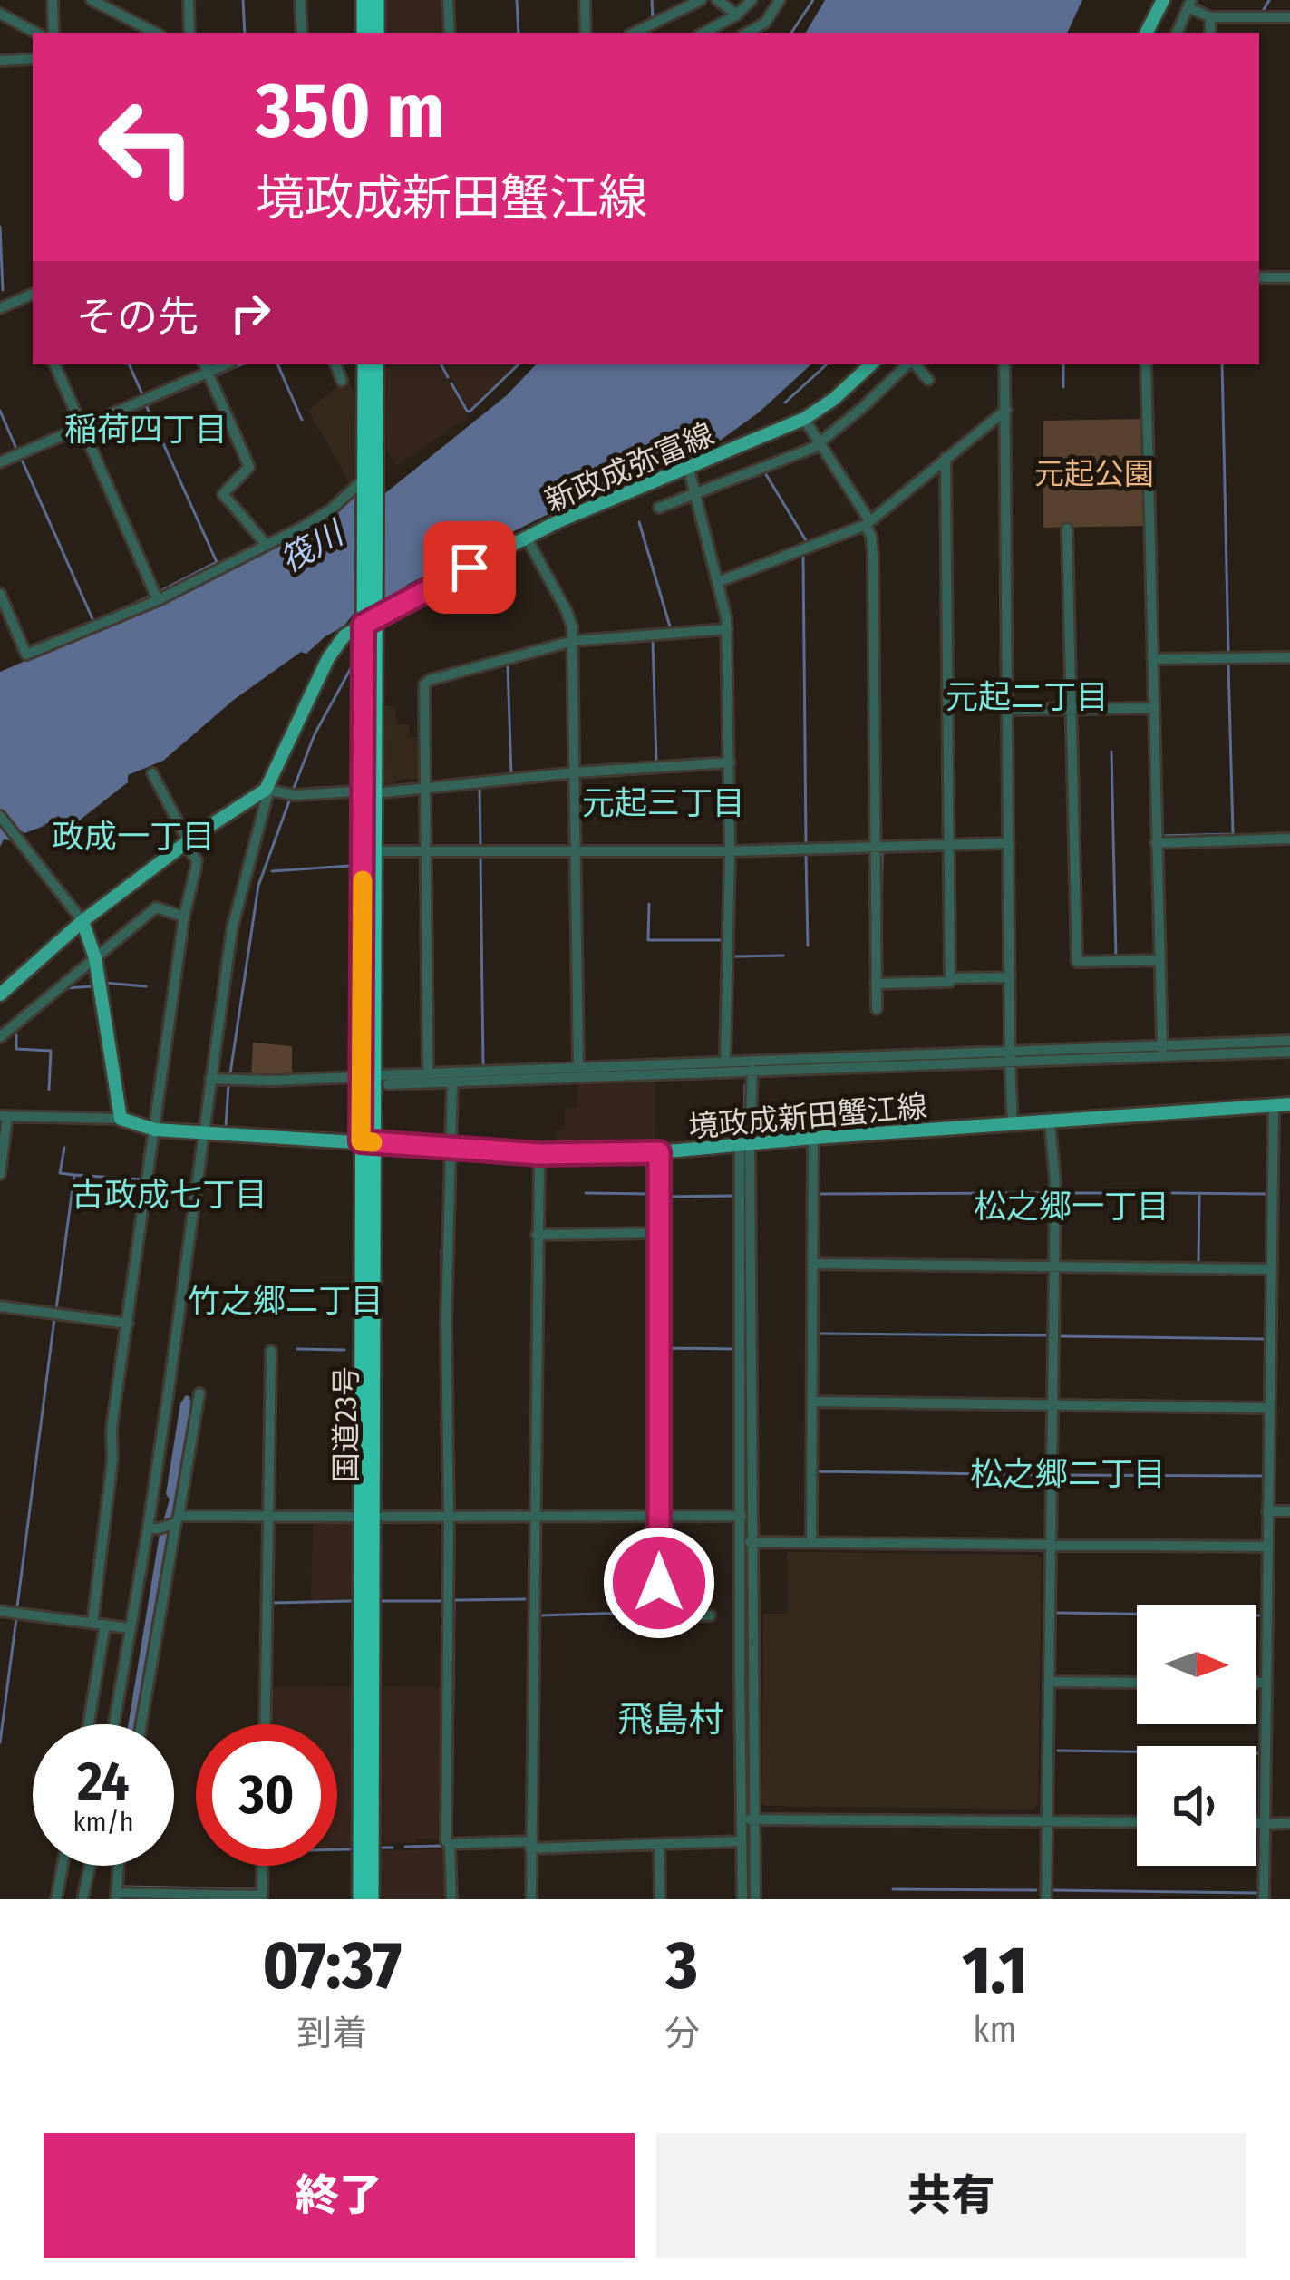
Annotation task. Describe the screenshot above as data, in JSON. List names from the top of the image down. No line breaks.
{"streets":{"highway":["国道23号"],"main road":["新政成弥富線","境政成新田蟹江線"]},"crossings":[["新政成弥富線","国道23号"],["境政成新田蟹江線","国道23号"]],"districts":["稲荷四丁目","元起二丁目","元起三丁目","政成一丁目","古政成七丁目","松之郷一丁目","竹之郷二丁目","松之郷二丁目","飛島村"],"water":["筏川"],"parks":["元起公園"],"north":"right","page":{"turn":["350 m","境政成新田蟹江線"],"then":"その先","speed":"24 km/h","limit":"30","eta":["07:37","到着","3","分","1.1","km"],"buttons":["終了","共有"]}}
